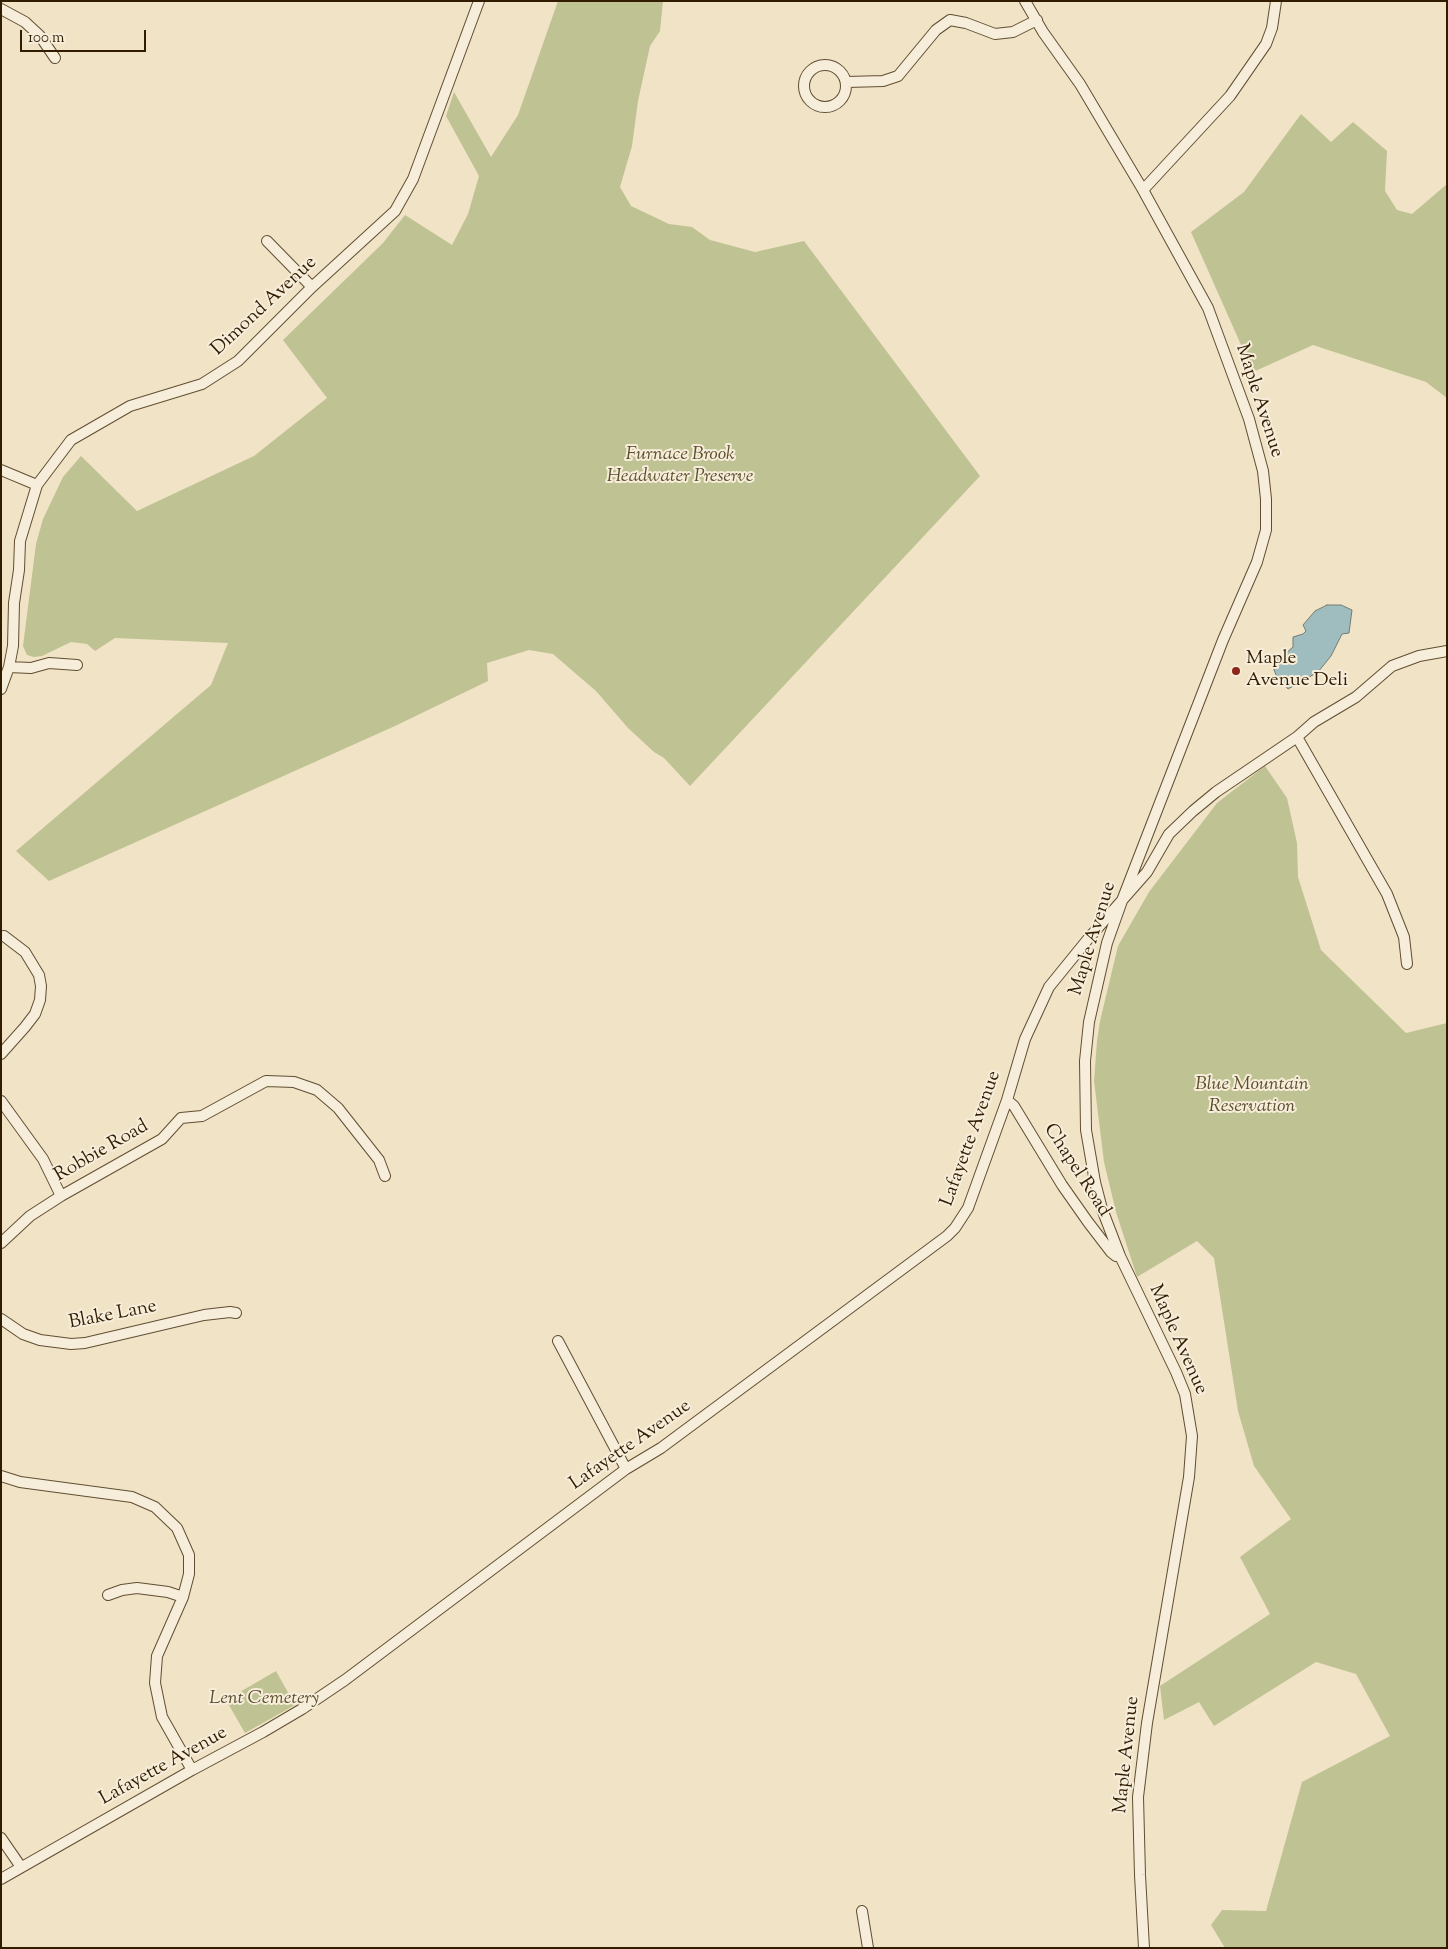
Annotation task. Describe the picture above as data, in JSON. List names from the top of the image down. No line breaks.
{"streets":{"street":["Dimond Avenue","Maple Avenue","Lafayette Avenue","Robbie Road","Chapel Road","Blake Lane"]},"crossings":[["Maple Avenue","Lafayette Avenue"],["Maple Avenue","Chapel Road"],["Lafayette Avenue","Chapel Road"]],"parks":["Furnace Brook Headwater Preserve","Blue Mountain Reservation","Lent Cemetery"],"places":["Maple Avenue Deli"],"scale_bar":"100 m"}
